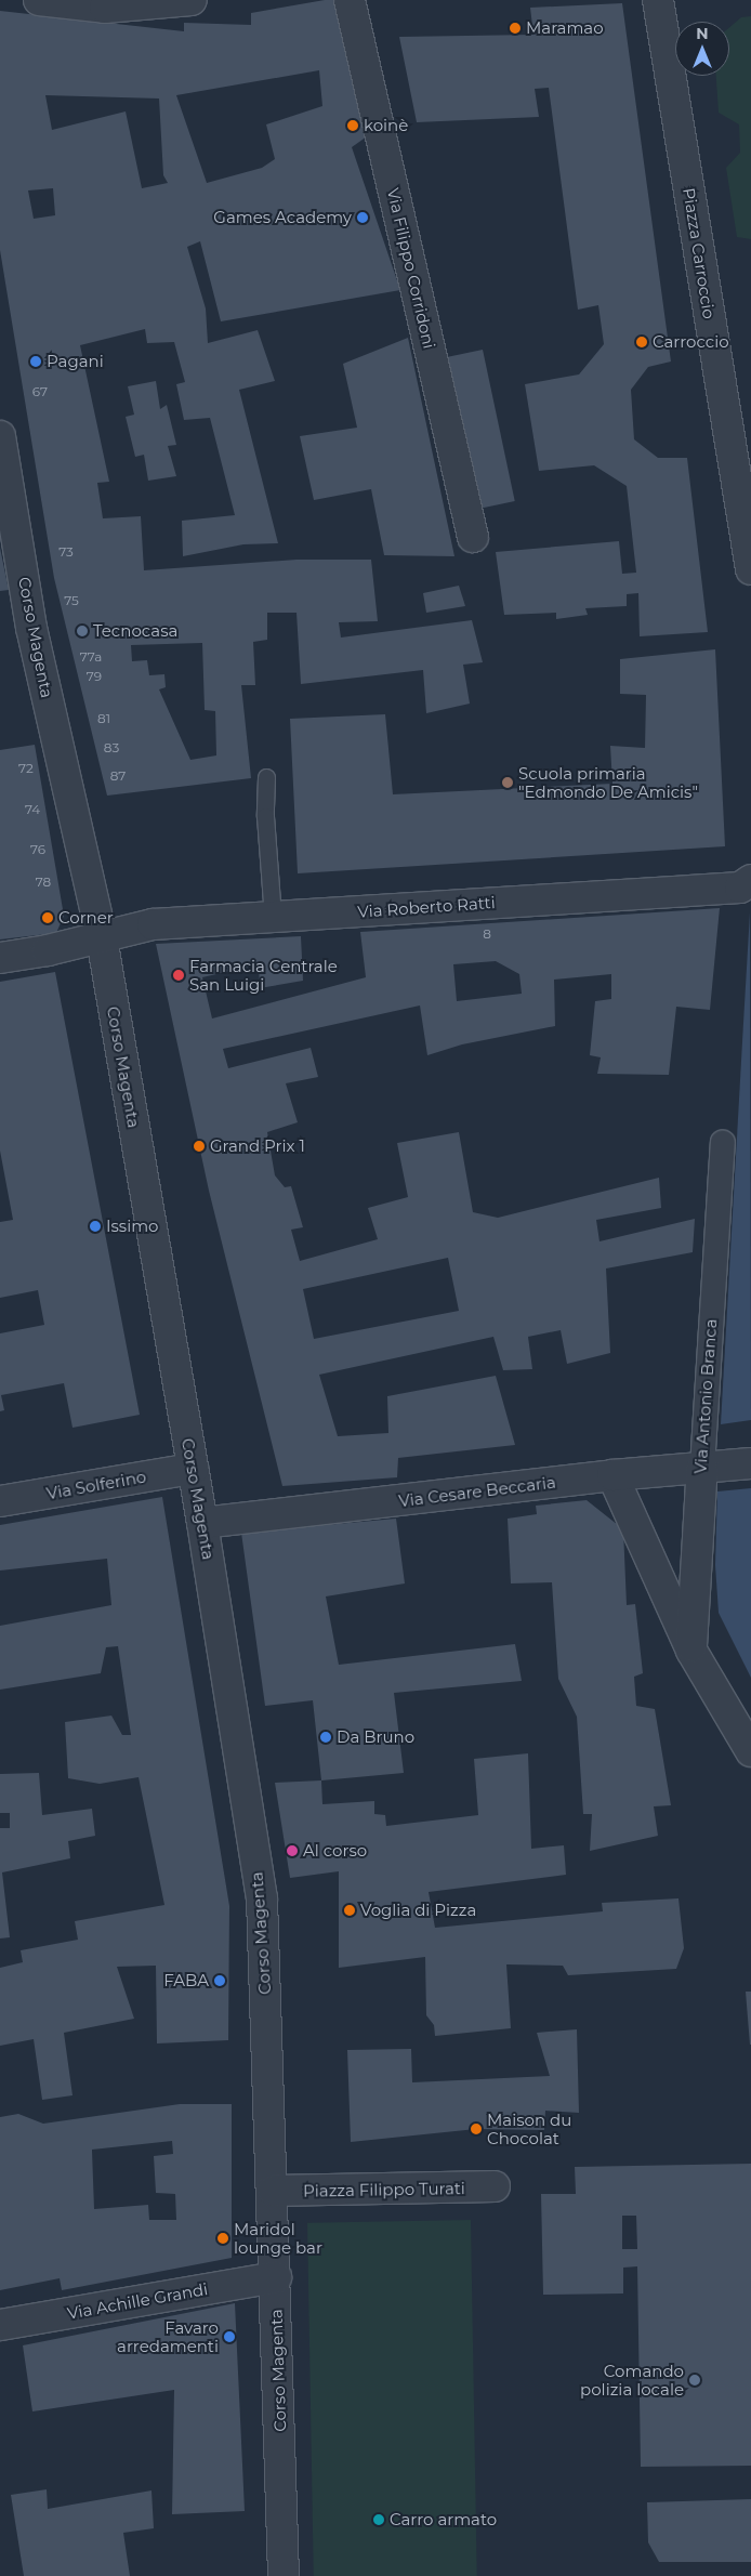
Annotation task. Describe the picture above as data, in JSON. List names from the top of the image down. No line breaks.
{"streets":{"street":["Piazza Carroccio","Via Filippo Corridoni","Corso Magenta","Via Roberto Ratti","Via Antonio Branca","Via Solferino","Via Cesare Beccaria","Piazza Filippo Turati","Via Achille Grandi"]},"crossings":[["Corso Magenta","Via Roberto Ratti"],["Corso Magenta","Via Solferino"],["Corso Magenta","Via Cesare Beccaria"],["Corso Magenta","Piazza Filippo Turati"],["Corso Magenta","Via Achille Grandi"],["Via Antonio Branca","Via Cesare Beccaria"]],"places":["Maramao","koinè","Games Academy","Carroccio","Pagani","Tecnocasa","Scuola primaria \"Edmondo De Amicis\"","Corner","Farmacia Centrale San Luigi","Grand Prix 1","Issimo","Da Bruno","Al corso","Voglia di Pizza","FABA","Maison du Chocolat","Maridol lounge bar","Favaro arredamenti","Comando polizia locale","Carro armato"],"house_numbers":["67","73","75","77a","79","81","83","72","87","74","76","78","8"],"north":"top"}
